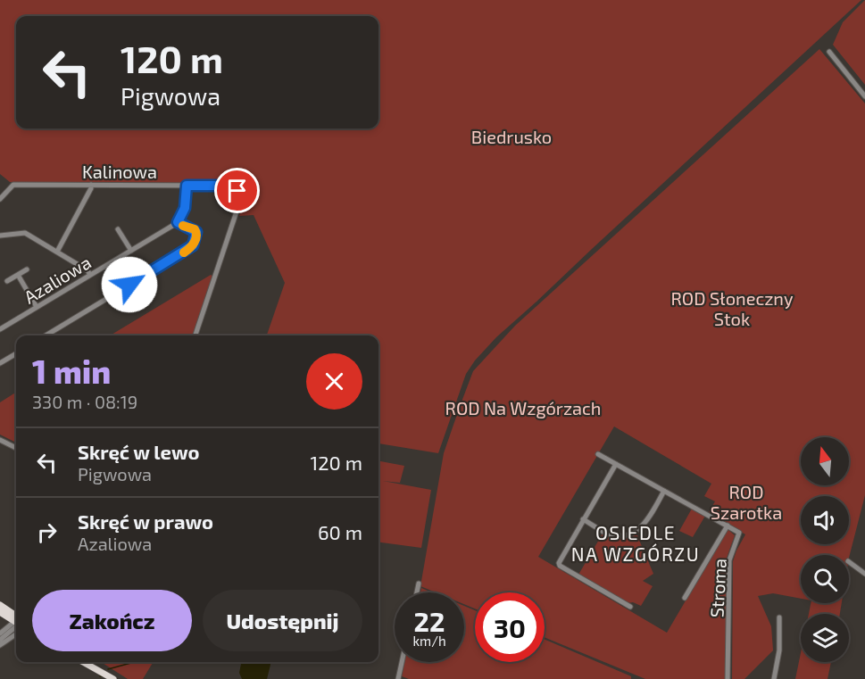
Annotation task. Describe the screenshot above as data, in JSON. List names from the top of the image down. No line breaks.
{"streets":{"street":["Kalinowa","Azaliowa","Stroma"]},"districts":["OSIEDLE NA WZGÓRZU"],"parks":["Biedrusko","ROD Słoneczny Stok","ROD Na Wzgórzach","ROD Szarotka"],"north":"top","page":{"turn":["120 m","Pigwowa"],"heading":["1 min","330 m · 08:19"],"list":[{"name":"Skręć w lewo","note":"Pigwowa","value":"120 m"},{"name":"Skręć w prawo","note":"Azaliowa","value":"60 m"}],"buttons":["Zakończ","Udostępnij"],"speed":"22 km/h","limit":"30"}}
